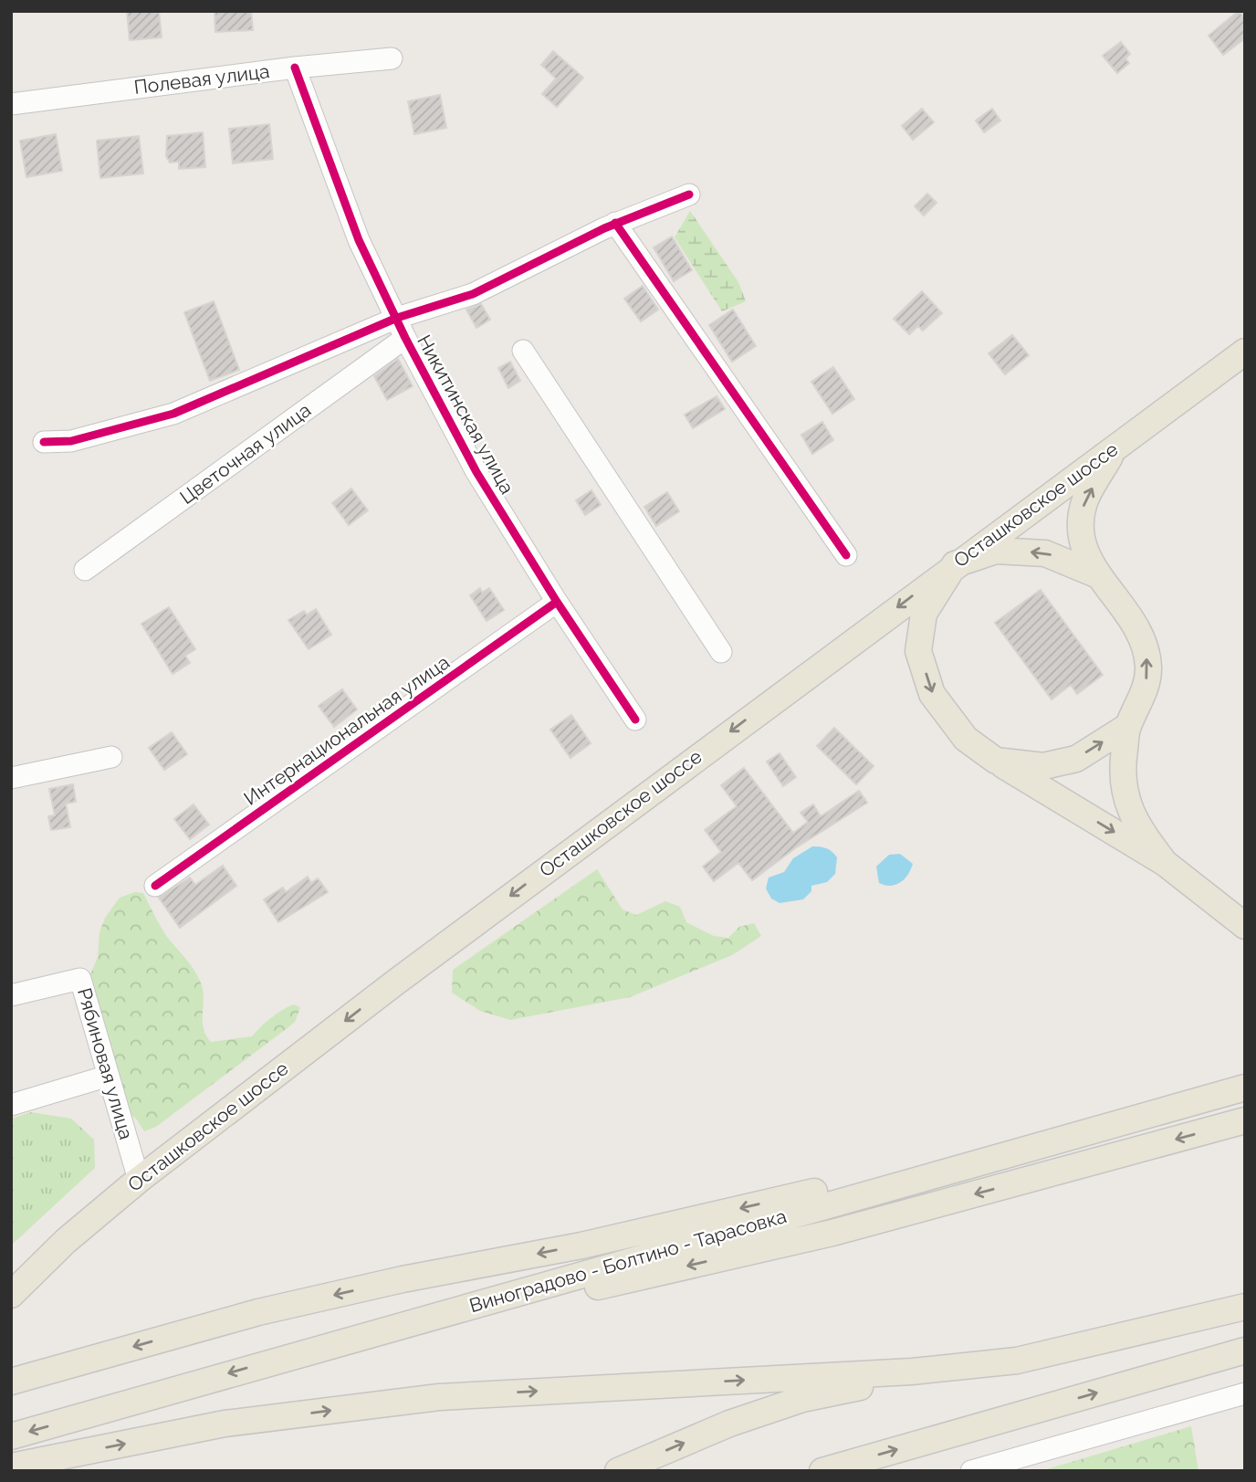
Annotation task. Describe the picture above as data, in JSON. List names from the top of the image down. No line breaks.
{"streets":{"main road":["Осташковское шоссе","Виноградово - Болтино - Тарасовка"],"street":["Полевая улица","Никитинская улица","Цветочная улица","Интернациональная улица","Рябиновая улица"]},"crossings":[["Полевая улица","Никитинская улица"],["Никитинская улица","Цветочная улица"],["Никитинская улица","Интернациональная улица"],["Осташковское шоссе","Рябиновая улица"]],"one_way":["Осташковское шоссе"]}
